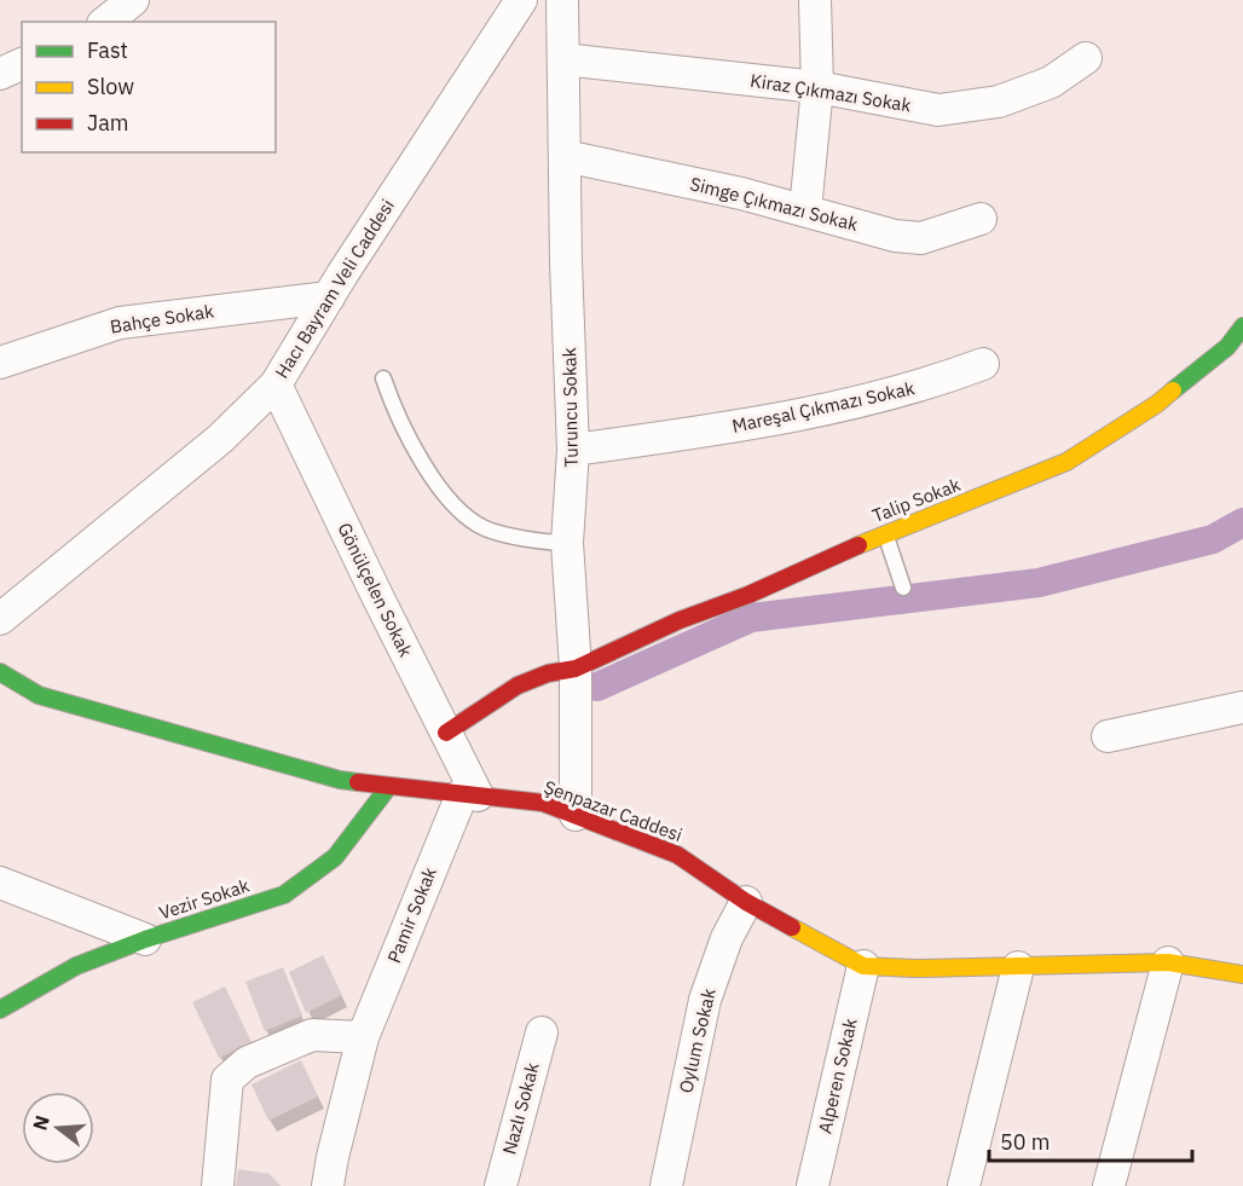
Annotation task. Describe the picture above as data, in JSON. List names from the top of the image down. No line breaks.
{"streets":{"street":["Kiraz Çıkmazı Sokak","Simge Çıkmazı Sokak","Hacı Bayram Veli Caddesi","Bahçe Sokak","Turuncu Sokak","Mareşal Çıkmazı Sokak","Talip Sokak","Gönülçelen Sokak","Şenpazar Caddesi","Vezir Sokak","Pamir Sokak","Oylum Sokak","Alperen Sokak","Nazlı Sokak"]},"crossings":[["Kiraz Çıkmazı Sokak","Turuncu Sokak"],["Simge Çıkmazı Sokak","Turuncu Sokak"],["Hacı Bayram Veli Caddesi","Bahçe Sokak"],["Hacı Bayram Veli Caddesi","Gönülçelen Sokak"],["Turuncu Sokak","Mareşal Çıkmazı Sokak"],["Turuncu Sokak","Talip Sokak"],["Turuncu Sokak","Şenpazar Caddesi"],["Talip Sokak","Gönülçelen Sokak"],["Gönülçelen Sokak","Şenpazar Caddesi"],["Gönülçelen Sokak","Pamir Sokak"],["Şenpazar Caddesi","Vezir Sokak"],["Şenpazar Caddesi","Pamir Sokak"],["Şenpazar Caddesi","Oylum Sokak"],["Şenpazar Caddesi","Alperen Sokak"]],"legend":["Fast","Slow","Jam"],"scale_bar":"50 m","north":"left"}
